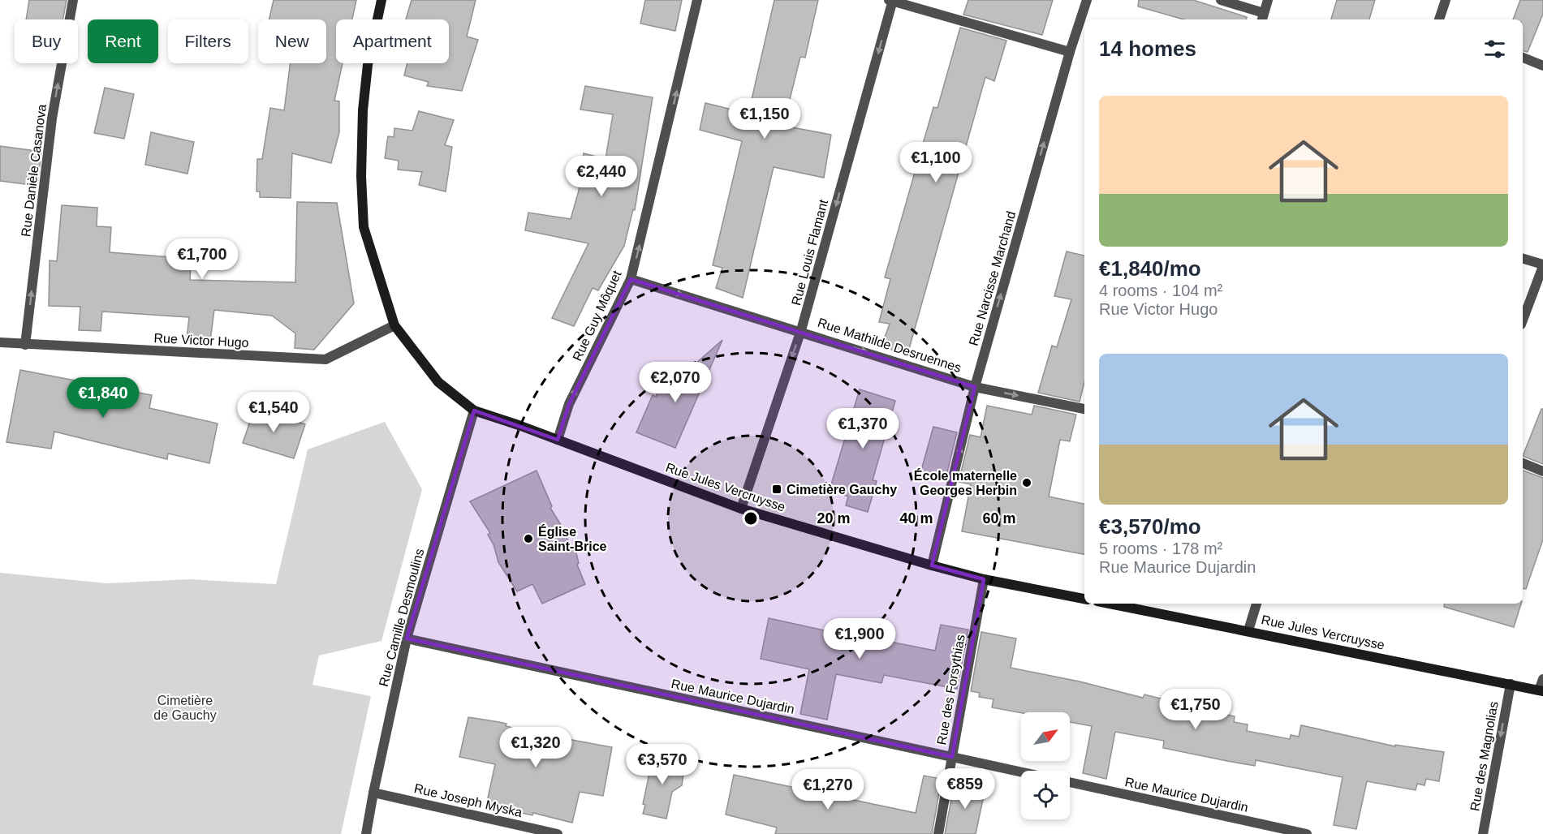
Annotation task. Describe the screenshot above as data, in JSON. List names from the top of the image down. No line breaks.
{"streets":{"main road":["Rue Jules Vercruysse"],"street":["Rue Danièle Casanova","Rue Louis Flamant","Rue Narcisse Marchand","Rue Guy Môquet","Rue Victor Hugo","Rue Mathilde Desruennes","Rue Camille Desmoulins","Rue des Forsythias","Rue Maurice Dujardin","Rue des Magnolias","Rue Joseph Myska"]},"crossings":[["Rue Danièle Casanova","Rue Victor Hugo"],["Rue Louis Flamant","Rue Mathilde Desruennes"],["Rue Louis Flamant","Rue Jules Vercruysse"],["Rue Narcisse Marchand","Rue Mathilde Desruennes"],["Rue Narcisse Marchand","Rue Jules Vercruysse"],["Rue Guy Môquet","Rue Mathilde Desruennes"],["Rue Guy Môquet","Rue Jules Vercruysse"],["Rue Victor Hugo","Rue Jules Vercruysse"],["Rue Jules Vercruysse","Rue Camille Desmoulins"],["Rue Jules Vercruysse","Rue des Forsythias"],["Rue Jules Vercruysse","Rue des Magnolias"],["Rue Camille Desmoulins","Rue Maurice Dujardin"],["Rue Camille Desmoulins","Rue Joseph Myska"],["Rue des Forsythias","Rue Maurice Dujardin"]],"one_way":["Rue Danièle Casanova","Rue Louis Flamant","Rue Narcisse Marchand","Rue Guy Môquet","Rue Mathilde Desruennes","Rue des Magnolias"],"parks":["Cimetière de Gauchy"],"places":{"other":["École maternelle Georges Herbin","Église Saint-Brice"],"transit":["Cimetière Gauchy"]},"north":"top right","page":{"chip":["Buy","Rent","Filters","New","Apartment"],"heading":"14 homes","list":[{"name":"€1,840/mo","note":"4 rooms · 104 m² · Rue Victor Hugo"},{"name":"€3,570/mo","note":"5 rooms · 178 m² · Rue Maurice Dujardin"}],"price":["€1,150","€1,100","€2,440","€1,700","€2,070","€1,840","€1,540","€1,370","€1,900","€1,750","€1,320","€3,570","€859","€1,270"]},"rings":["20 m","40 m","60 m"]}
